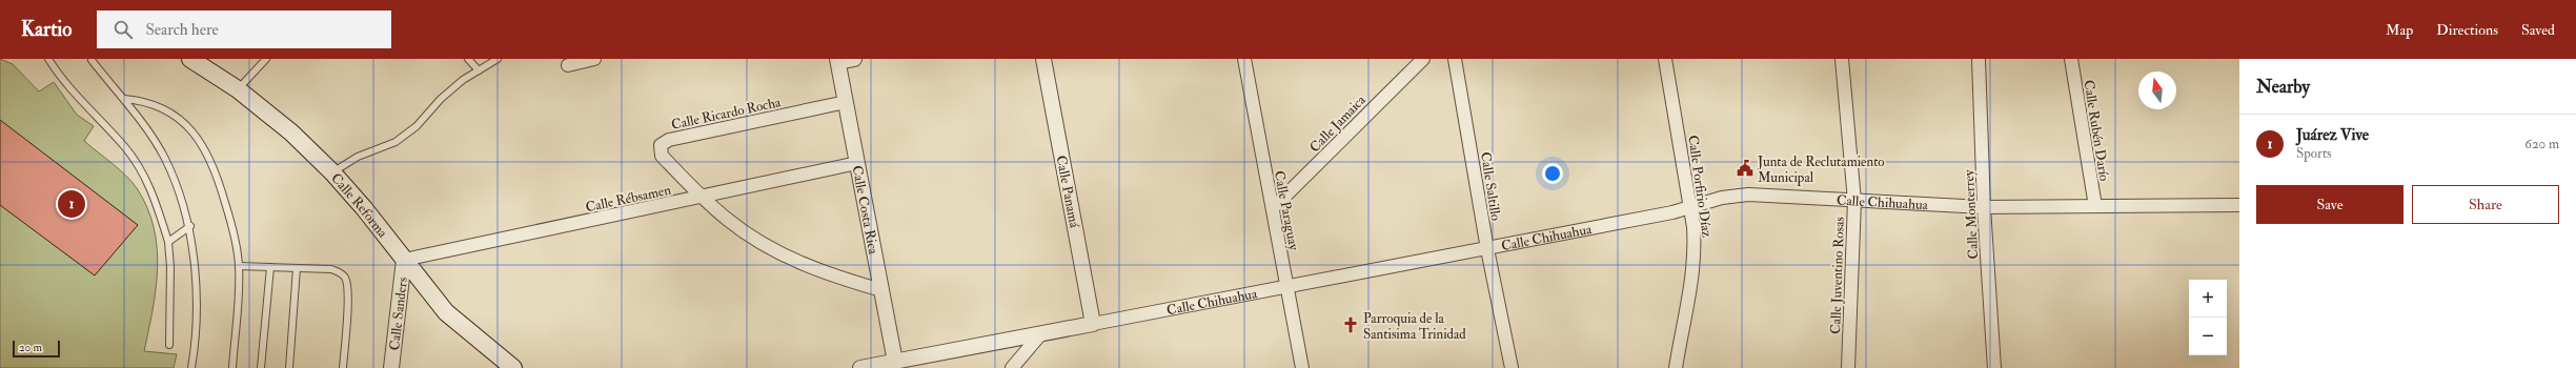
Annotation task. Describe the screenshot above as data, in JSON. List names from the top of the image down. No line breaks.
{"streets":{"main road":["Calle Reforma"],"street":["Calle Ricardo Rocha","Calle Jamaica","Calle Rubén Darío","Calle Saltillo","Calle Porfirio Díaz","Calle Panamá","Calle Rébsamen","Calle Chihuahua","Calle Costa Rica","Calle Paraguay","Calle Monterrey","Calle Juventino Rosas","Calle Sanders"]},"crossings":[["Calle Ricardo Rocha","Calle Rébsamen"],["Calle Ricardo Rocha","Calle Costa Rica"],["Calle Jamaica","Calle Paraguay"],["Calle Rubén Darío","Calle Chihuahua"],["Calle Saltillo","Calle Chihuahua"],["Calle Porfirio Díaz","Calle Chihuahua"],["Calle Panamá","Calle Chihuahua"],["Calle Rébsamen","Calle Reforma"],["Calle Rébsamen","Calle Costa Rica"],["Calle Rébsamen","Calle Sanders"],["Calle Chihuahua","Calle Costa Rica"],["Calle Chihuahua","Calle Paraguay"],["Calle Chihuahua","Calle Monterrey"],["Calle Chihuahua","Calle Juventino Rosas"],["Calle Reforma","Calle Sanders"]],"places":{"public building":["Junta de Reclutamiento Municipal"],"church":["Parroquia de la Santisima Trinidad"]},"scale_bar":"20 m","north":"top","page":{"header":"Kartio","search":"Search here","nav":["Map","Directions","Saved"],"heading":"Nearby","list":[{"mark":"1","name":"Juárez Vive","note":"Sports","value":"620 m"}],"buttons":["Save","Share"],"pins":"1","map_buttons":["+","−"],"scale":"20 m"}}
